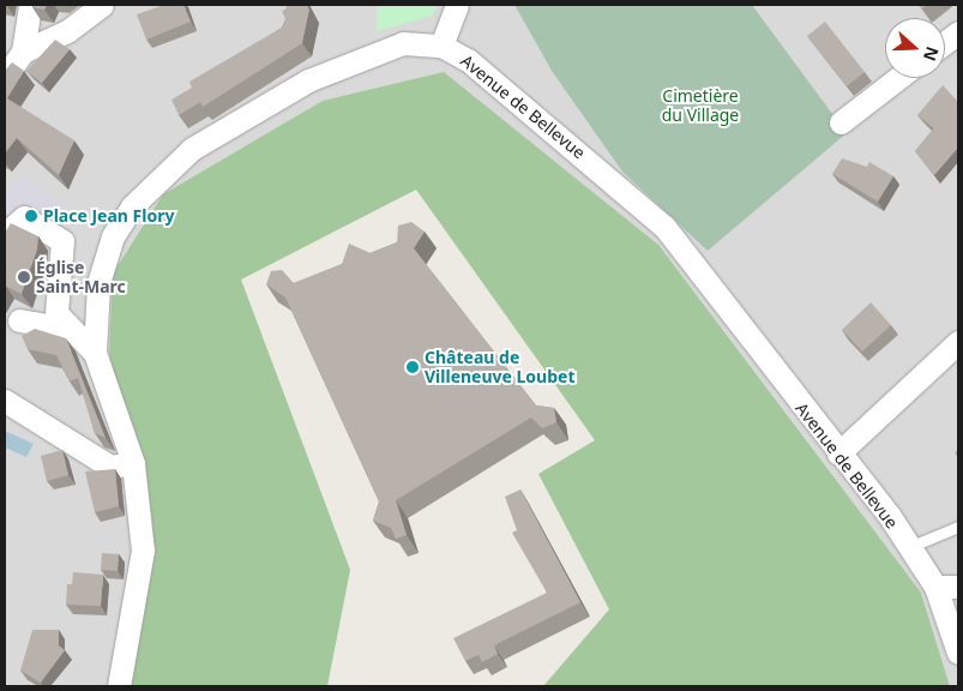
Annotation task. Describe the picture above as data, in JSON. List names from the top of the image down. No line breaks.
{"streets":{"street":["Avenue de Bellevue"]},"parks":["Cimetière du Village"],"places":["Place Jean Flory","Église Saint-Marc","Château de Villeneuve Loubet"],"north":"right"}
